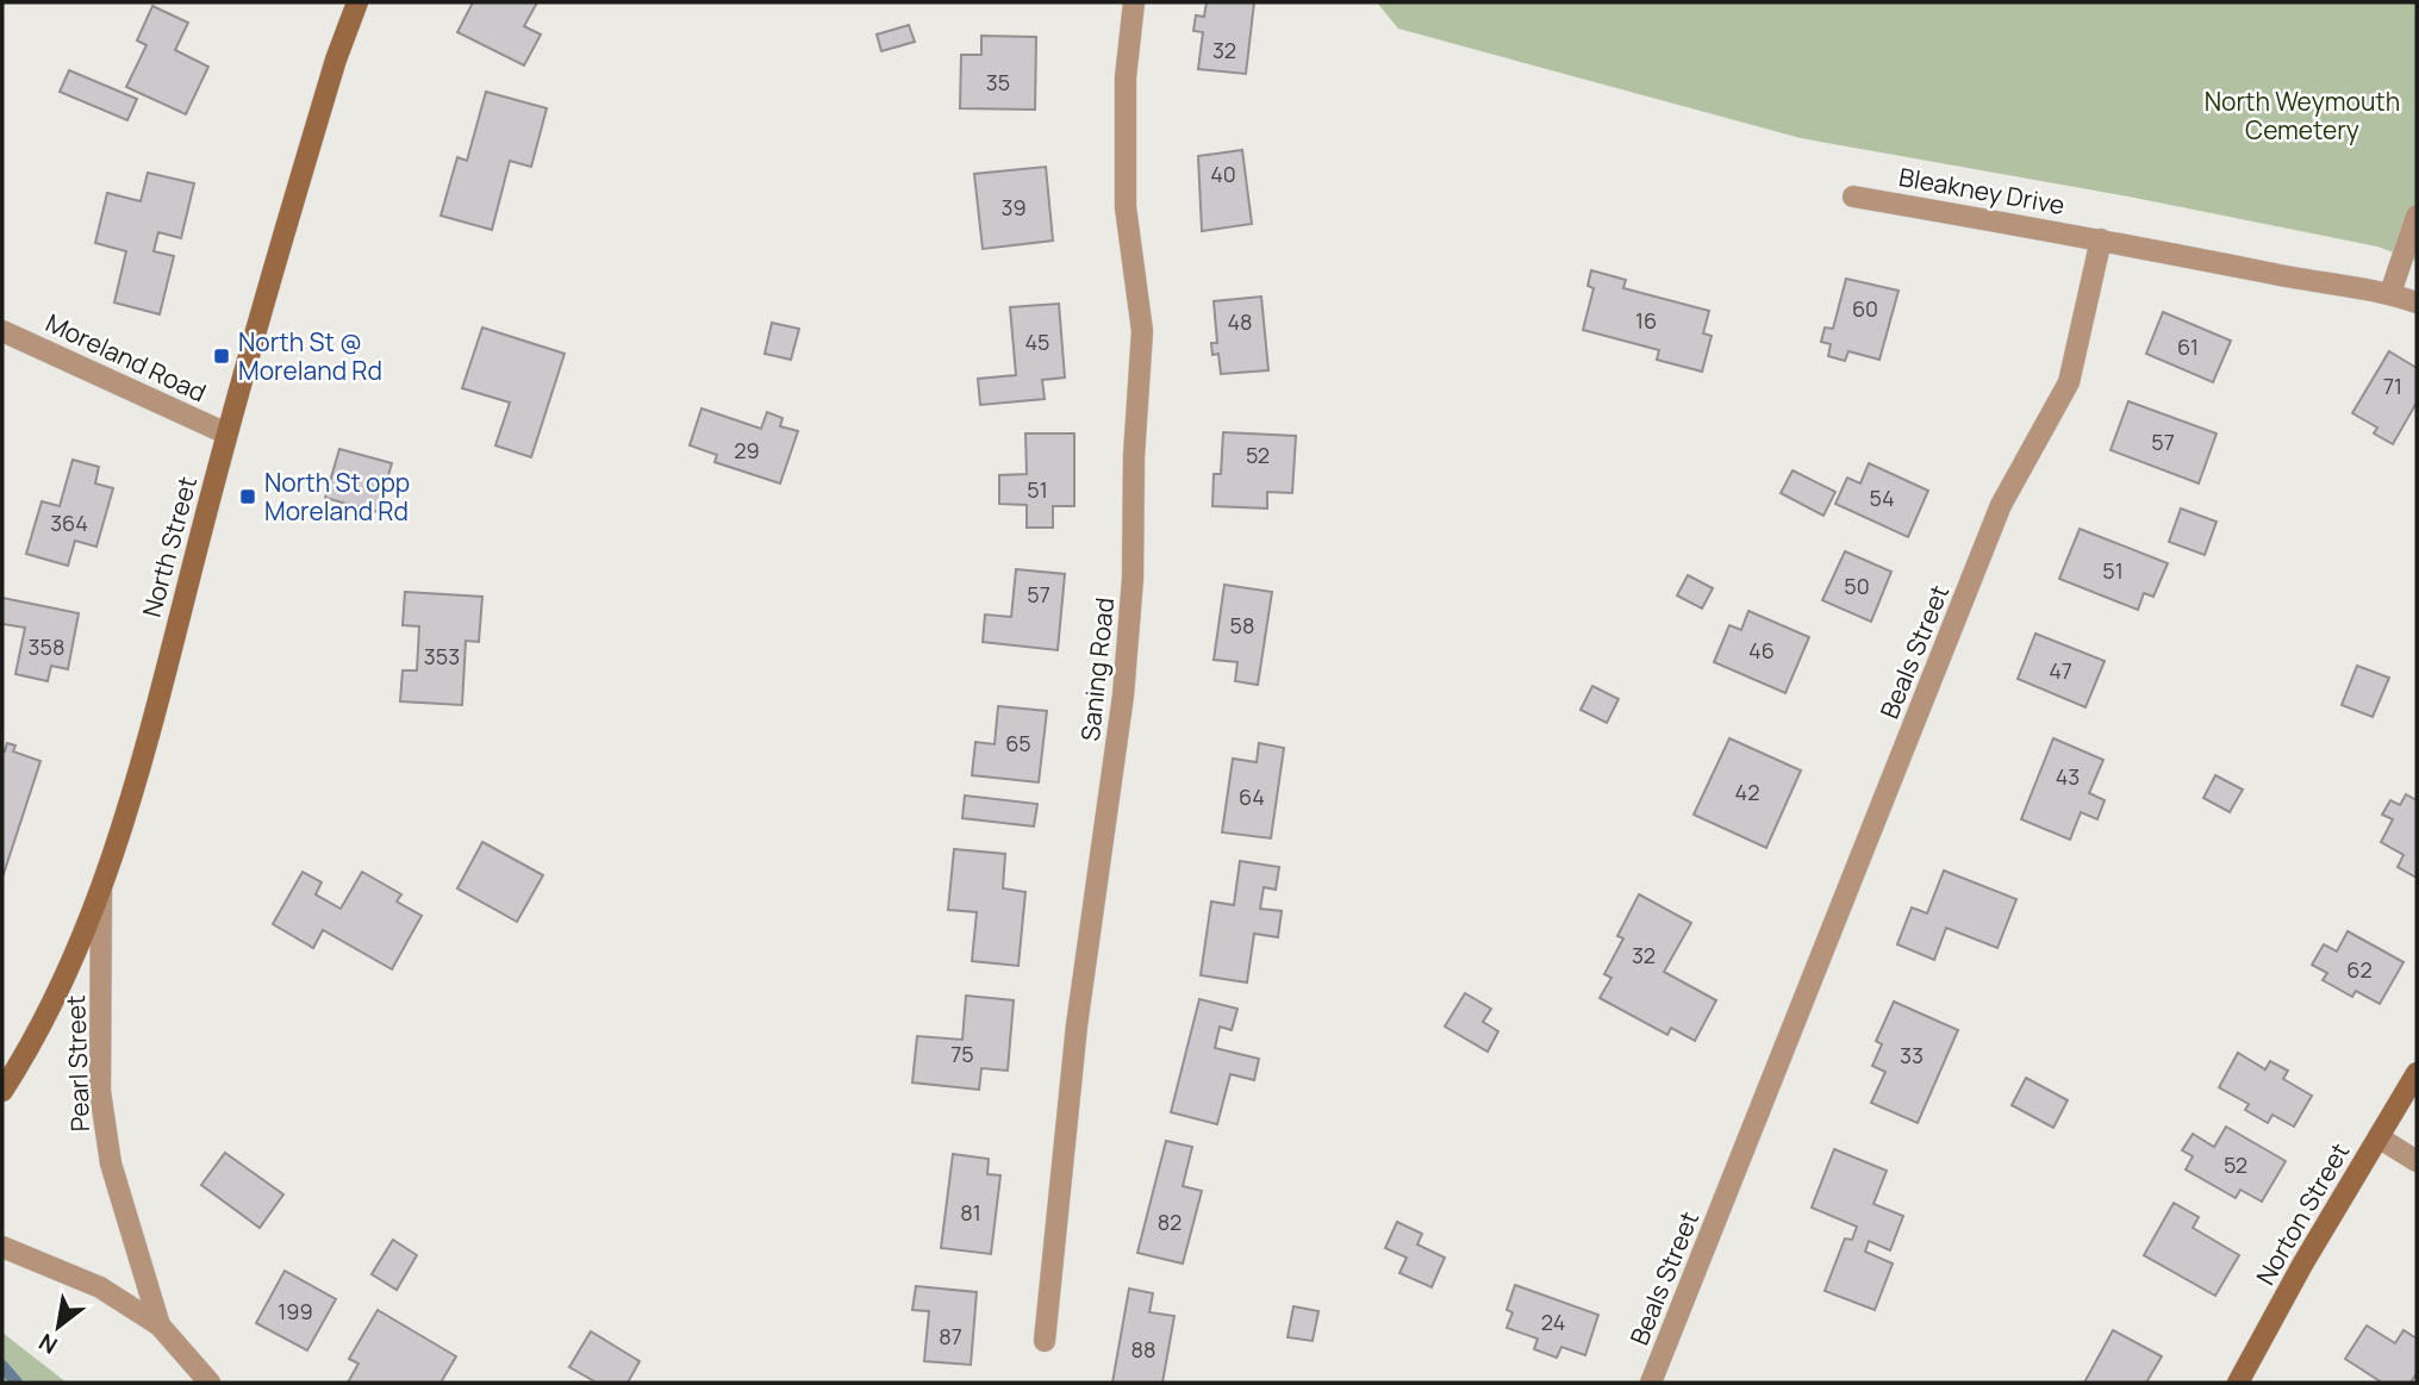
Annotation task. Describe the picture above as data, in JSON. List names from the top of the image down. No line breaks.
{"streets":{"street":["Bleakney Drive","Moreland Road","North Street","Beals Street","Saning Road","Pearl Street","Norton Street"]},"crossings":[["Bleakney Drive","Beals Street"],["Moreland Road","North Street"],["North Street","Pearl Street"]],"parks":["North Weymouth Cemetery"],"places":{"transit":["North St @ Moreland Rd","North St opp Moreland Rd"]},"house_numbers":["32","35","40","39","60","16","48","45","61","71","57","29","52","51","54","364","51","50","57","58","358","46","353","47","65","43","42","64","32","62","75","33","52","81","82","199","24","87","88"],"north":"bottom left"}
